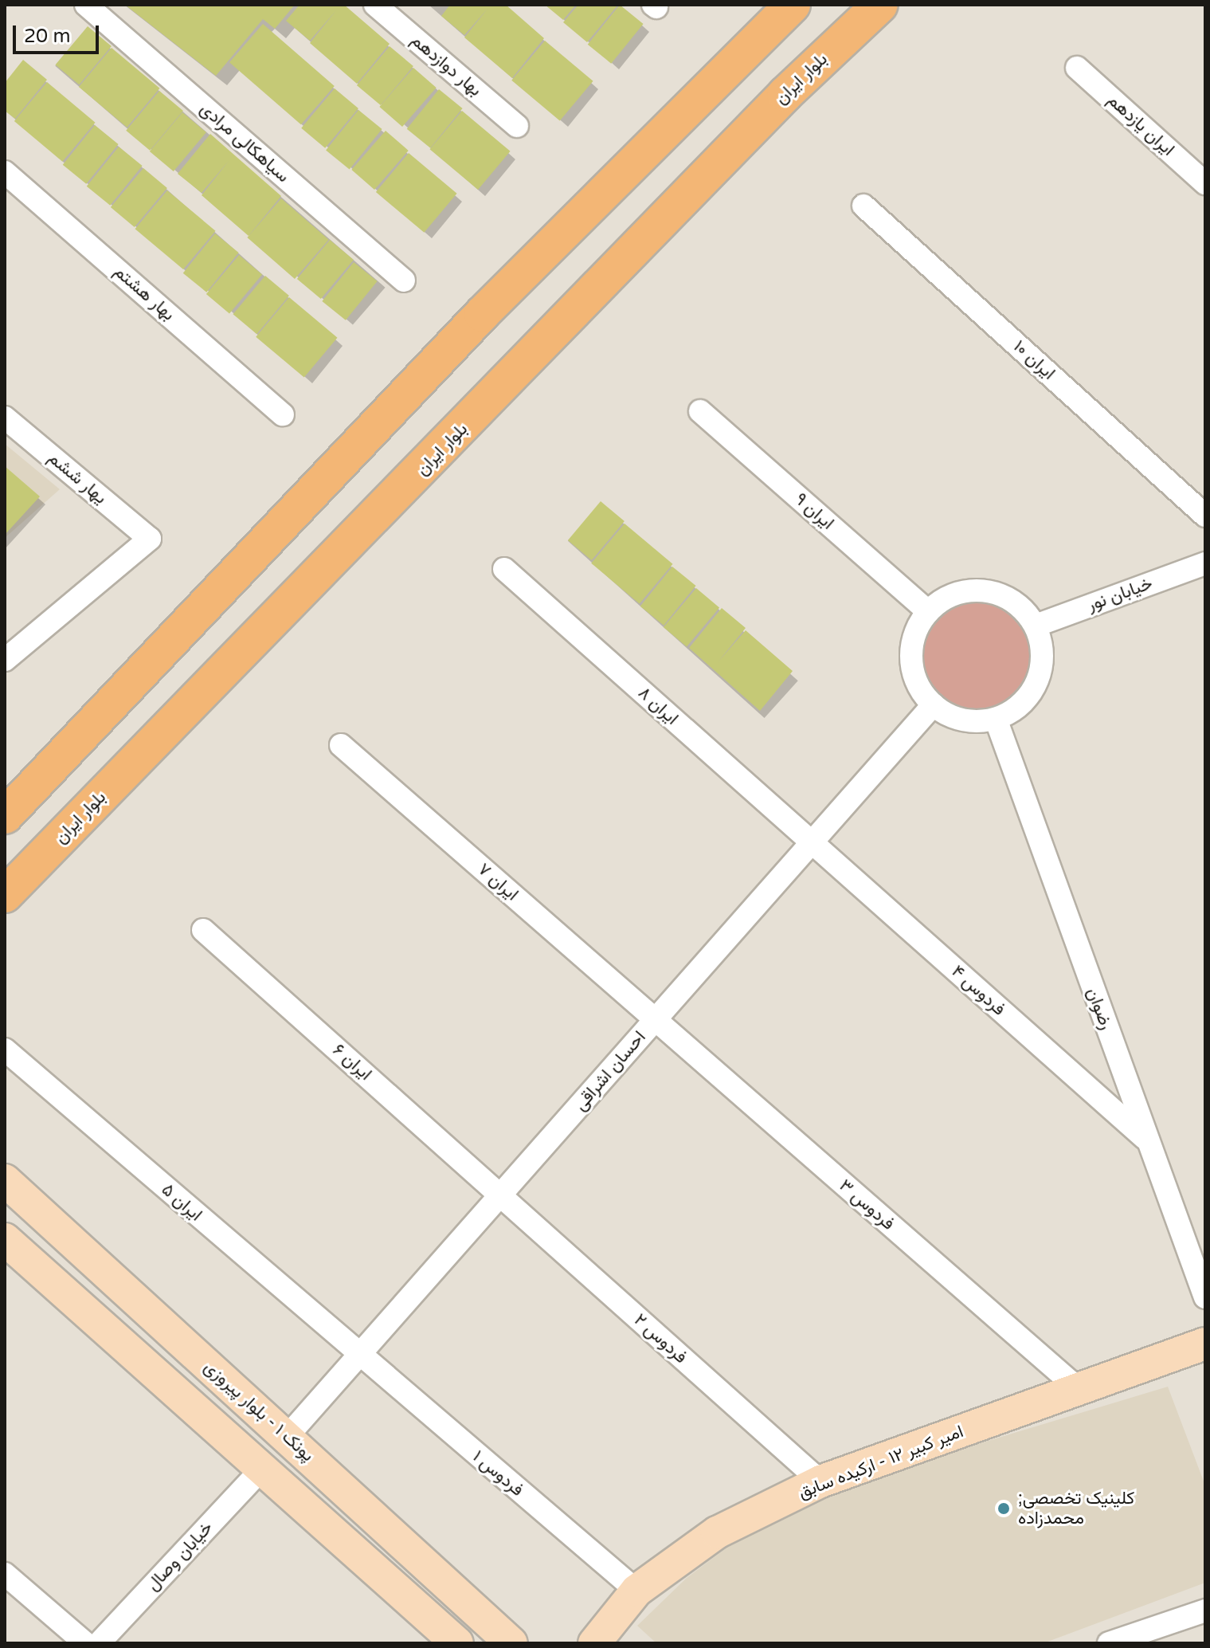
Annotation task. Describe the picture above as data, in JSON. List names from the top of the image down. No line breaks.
{"streets":{"main road":["بلوار ایران","پونک ۱ - بلوار پیروزی","امیر کبیر ۱۲ - ارکیده سابق"],"street":["بهار دوازدهم","ایران یازدهم","سیاهکالی مرادی","بهار هشتم","ایران ۱۰","یهار ششم","ایران ۹","خیابان نور","ایران ۸","ایران ۷","فردوس ۴","رضوان","ایران ۶","احسان اشراقی","ایران ۵","فردوس ۳","فردوس ۲","فردوس ۱","خیابان وصال"]},"crossings":[["ایران ۹","خیابان نور"],["ایران ۹","رضوان"],["ایران ۹","احسان اشراقی"],["خیابان نور","رضوان"],["خیابان نور","احسان اشراقی"],["ایران ۸","فردوس ۴"],["ایران ۸","احسان اشراقی"],["ایران ۷","احسان اشراقی"],["ایران ۷","فردوس ۳"],["فردوس ۴","رضوان"],["فردوس ۴","احسان اشراقی"],["رضوان","احسان اشراقی"],["ایران ۶","احسان اشراقی"],["ایران ۶","فردوس ۲"],["احسان اشراقی","ایران ۵"],["احسان اشراقی","فردوس ۳"],["احسان اشراقی","فردوس ۲"],["احسان اشراقی","پونک ۱ - بلوار پیروزی"],["احسان اشراقی","فردوس ۱"],["ایران ۵","فردوس ۱"],["فردوس ۳","امیر کبیر ۱۲ - ارکیده سابق"],["فردوس ۲","امیر کبیر ۱۲ - ارکیده سابق"],["امیر کبیر ۱۲ - ارکیده سابق","فردوس ۱"]],"places":[";کلینیک تخصصی محمدزاده"],"scale_bar":"20 m"}
